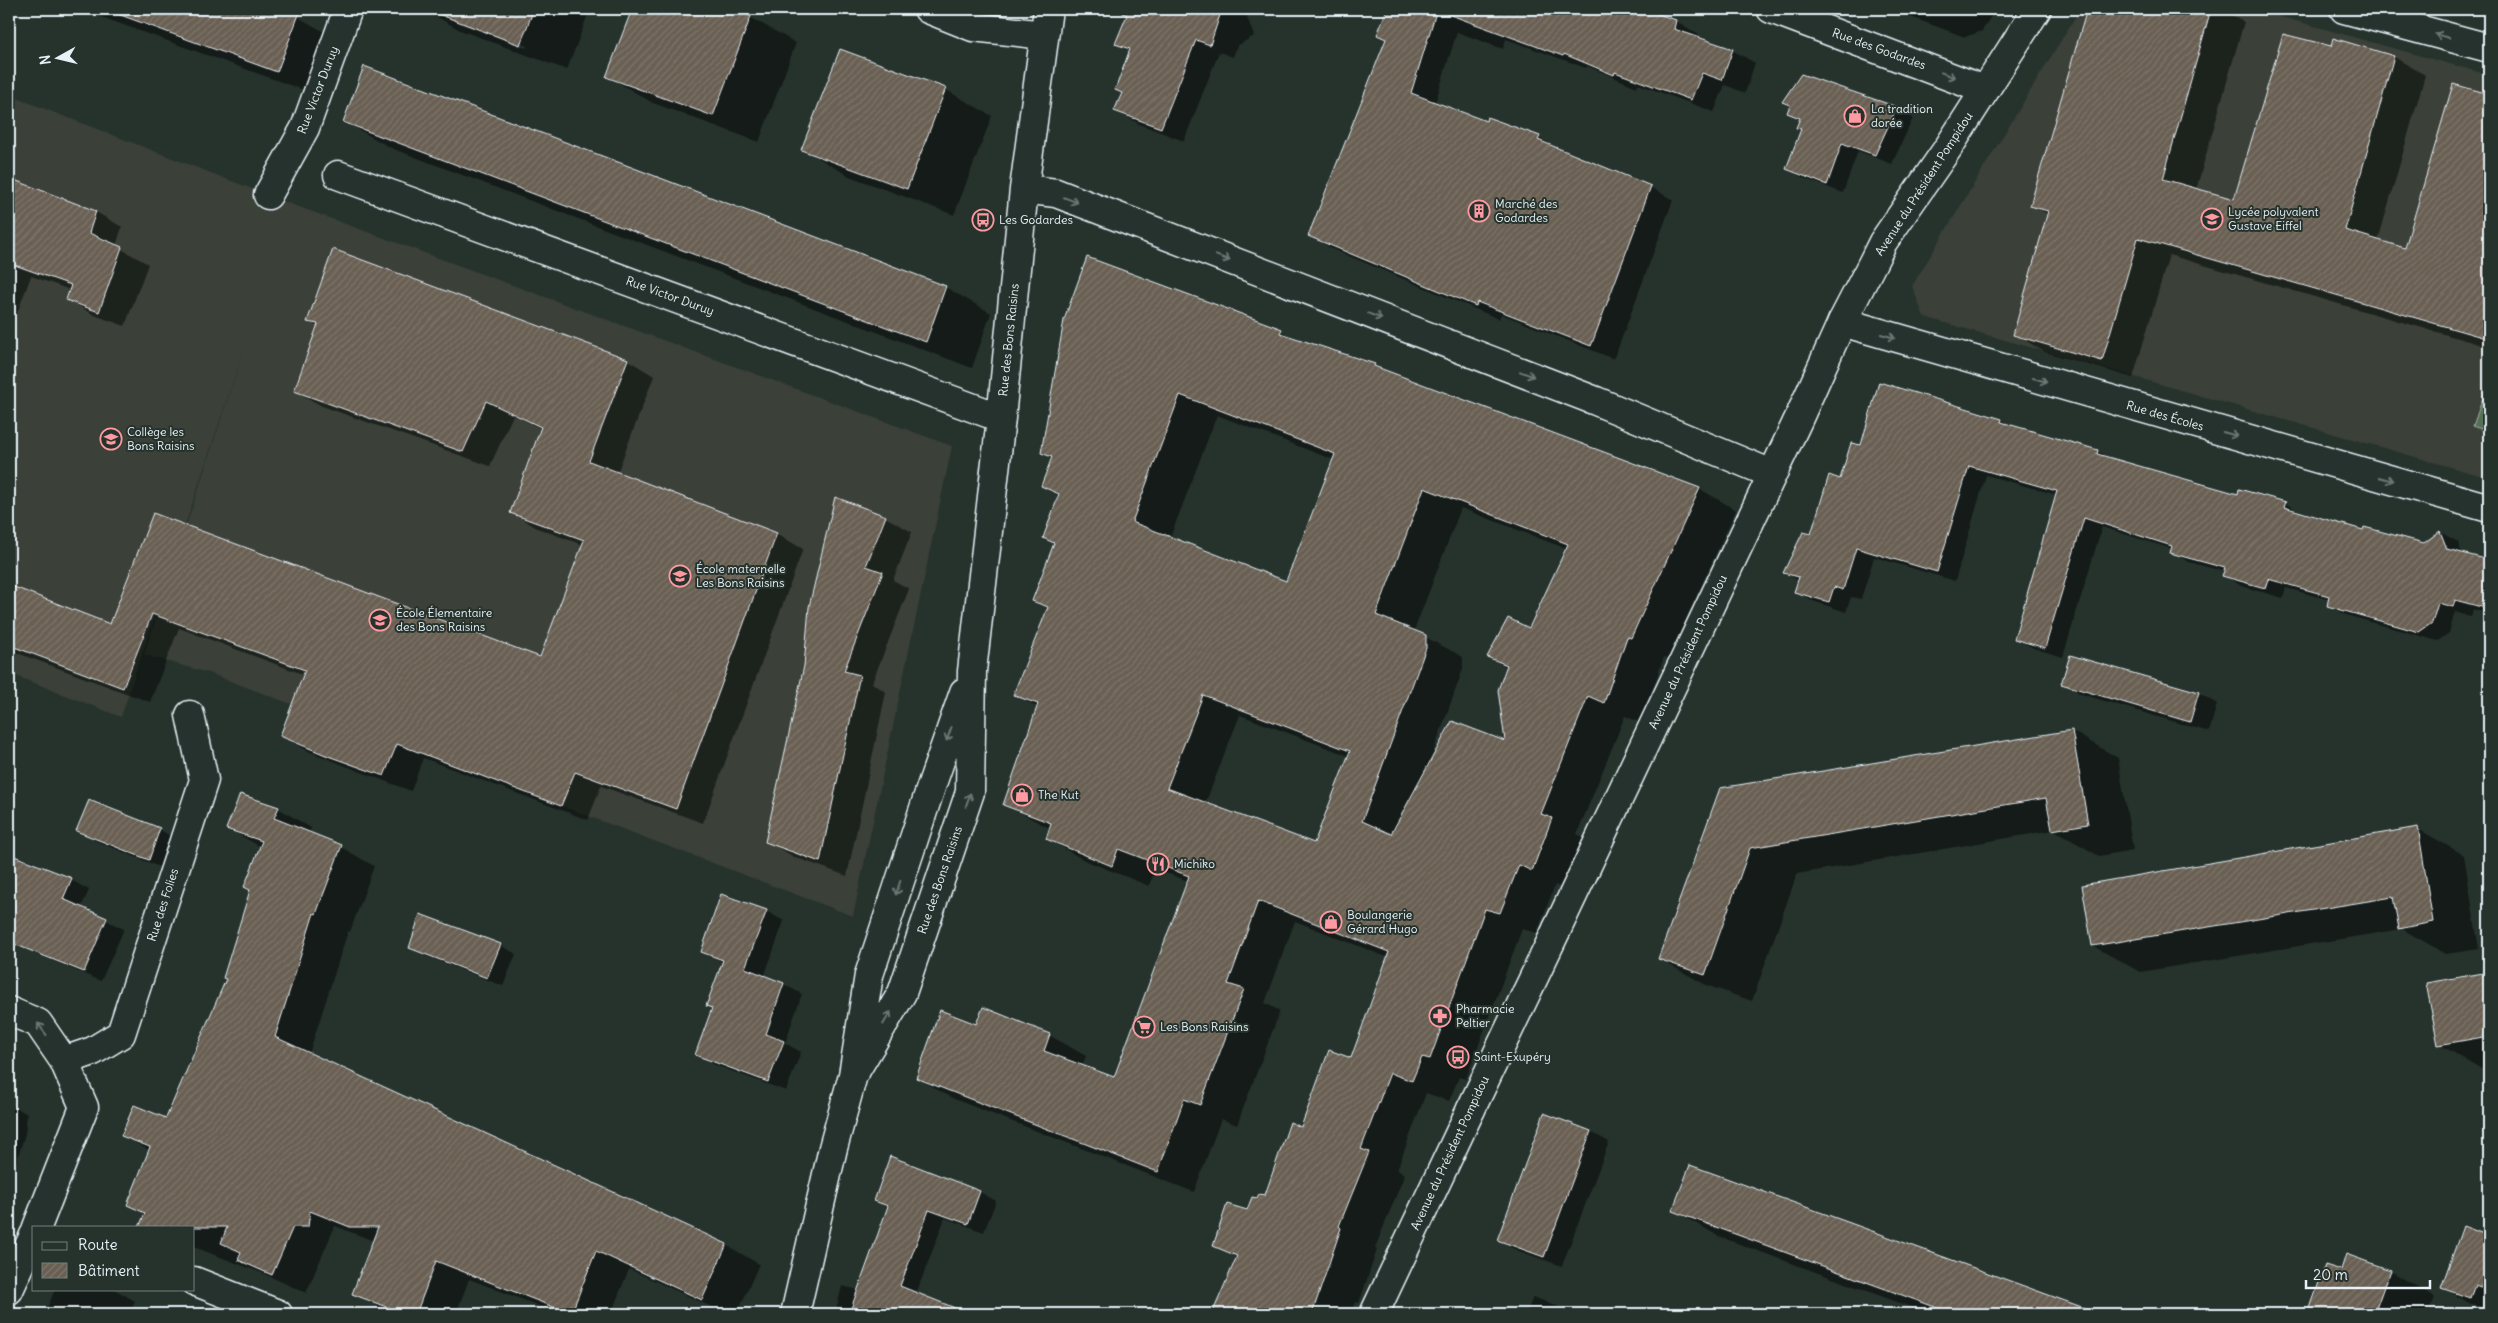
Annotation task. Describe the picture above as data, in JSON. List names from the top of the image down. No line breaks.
{"streets":{"street":["Rue des Godardes","Rue Victor Duruy","Avenue du Président Pompidou","Rue des Bons Raisins","Rue des Écoles","Rue des Folies"]},"crossings":[["Rue des Godardes","Avenue du Président Pompidou"],["Rue Victor Duruy","Rue des Bons Raisins"],["Avenue du Président Pompidou","Rue des Écoles"]],"one_way":["Rue des Godardes","Rue des Écoles"],"places":{"shop":["La tradition dorée","The Kut","Boulangerie Gérard Hugo"],"building":["Marché des Godardes"],"school or university":["Lycée polyvalent Gustave Eiffel","Collège les Bons Raisins","École maternelle Les Bons Raisins","École Élementaire des Bons Raisins"],"bus stop":["Les Godardes","Saint-Exupéry"],"restaurant":["Michiko"],"pharmacy":["Pharmacie Peltier"],"supermarket":["Les Bons Raisins"]},"legend":["Route","Bâtiment"],"scale_bar":"20 m","north":"left"}
